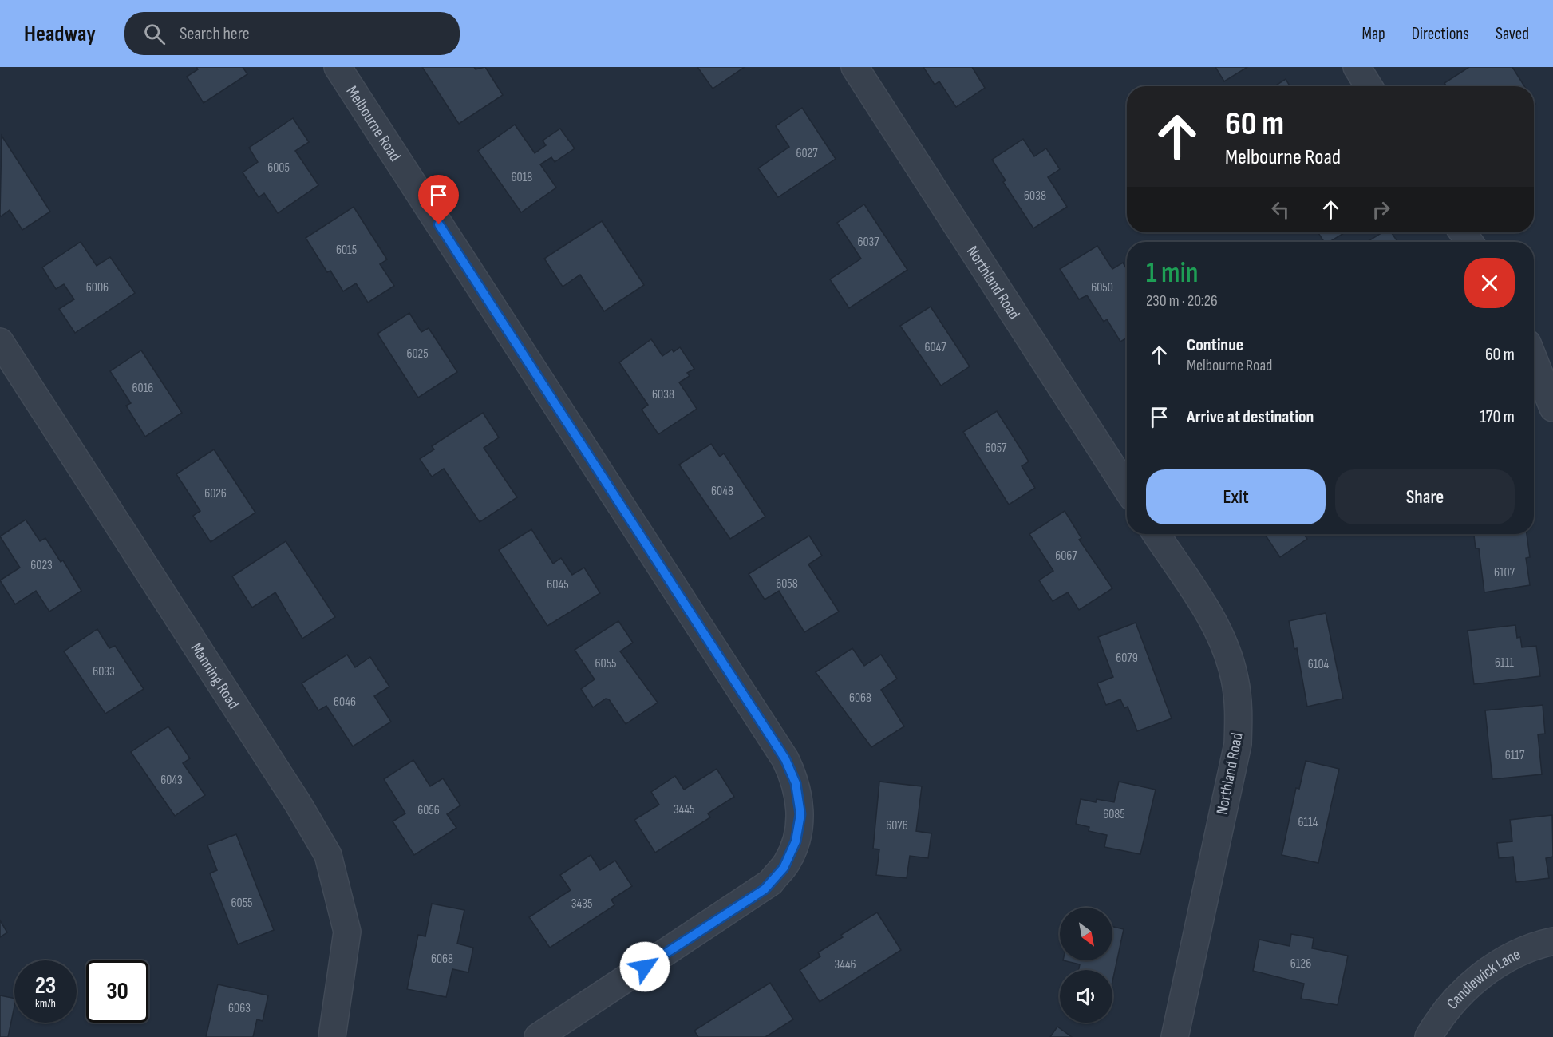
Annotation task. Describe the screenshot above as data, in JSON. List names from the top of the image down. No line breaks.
{"streets":{"street":["Melbourne Road","Northland Road","Manning Road","Candlewick Lane"]},"house_numbers":["6027","6005","6018","6038","6037","6015","6006","6050","6047","6025","6016","6038","6057","6048","6026","6067","6023","6107","6058","6045","6079","6111","6055","6104","6033","6068","6046","6117","6043","3445","6056","6085","6114","6076","6055","3435","6068","6126","3446","6063"],"north":"bottom right","page":{"header":"Headway","search":"Search here","nav":["Map","Directions","Saved"],"turn":["60 m","Melbourne Road"],"heading":["1 min","230 m · 20:26"],"list":[{"name":"Continue","note":"Melbourne Road","value":"60 m"},{"name":"Arrive at destination","value":"170 m"}],"buttons":["Exit","Share"],"speed":"23 km/h","limit":"30"}}
